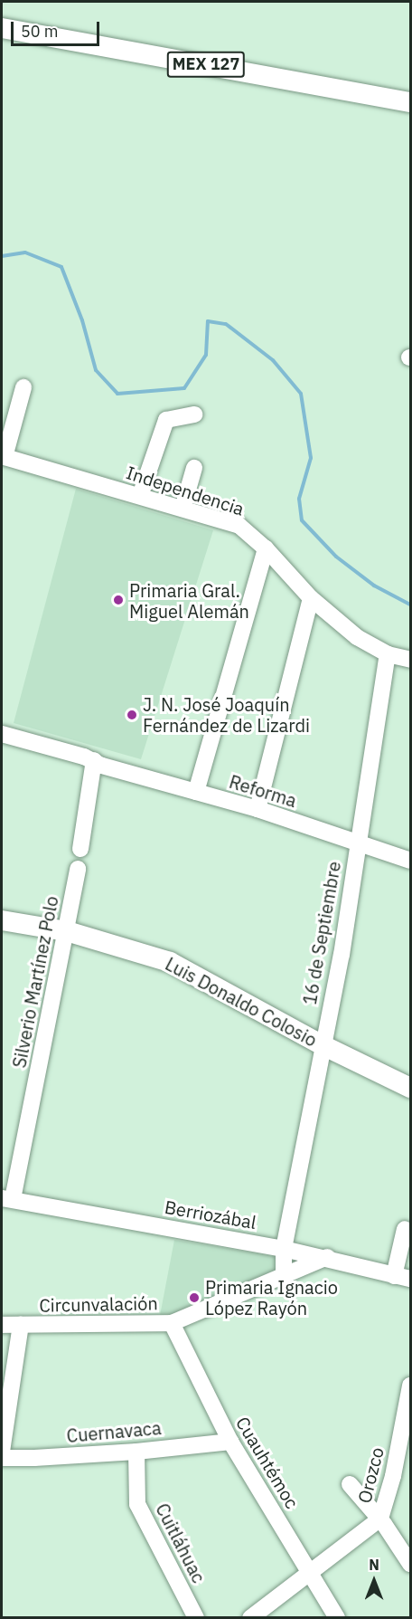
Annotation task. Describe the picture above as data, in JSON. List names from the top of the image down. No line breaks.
{"streets":{"main road":["MEX 127","Luis Donaldo Colosio"],"street":["Independencia","Reforma","16 de Septiembre","Silverio Martínez Polo","Berriozábal","Circunvalación","Cuernavaca","Cuauhtémoc","Orozco","Cuitláhuac"]},"crossings":[["Independencia","16 de Septiembre"],["Reforma","16 de Septiembre"],["16 de Septiembre","Luis Donaldo Colosio"],["16 de Septiembre","Berriozábal"],["Silverio Martínez Polo","Luis Donaldo Colosio"],["Silverio Martínez Polo","Berriozábal"],["Berriozábal","Circunvalación"],["Circunvalación","Cuauhtémoc"],["Cuernavaca","Cuauhtémoc"],["Cuernavaca","Cuitláhuac"],["Cuauhtémoc","Orozco"]],"places":["Primaria Gral. Miguel Alemán","J. N. José Joaquín Fernández de Lizardi","Primaria Ignacio López Rayón"],"scale_bar":"50 m","north":"top"}
